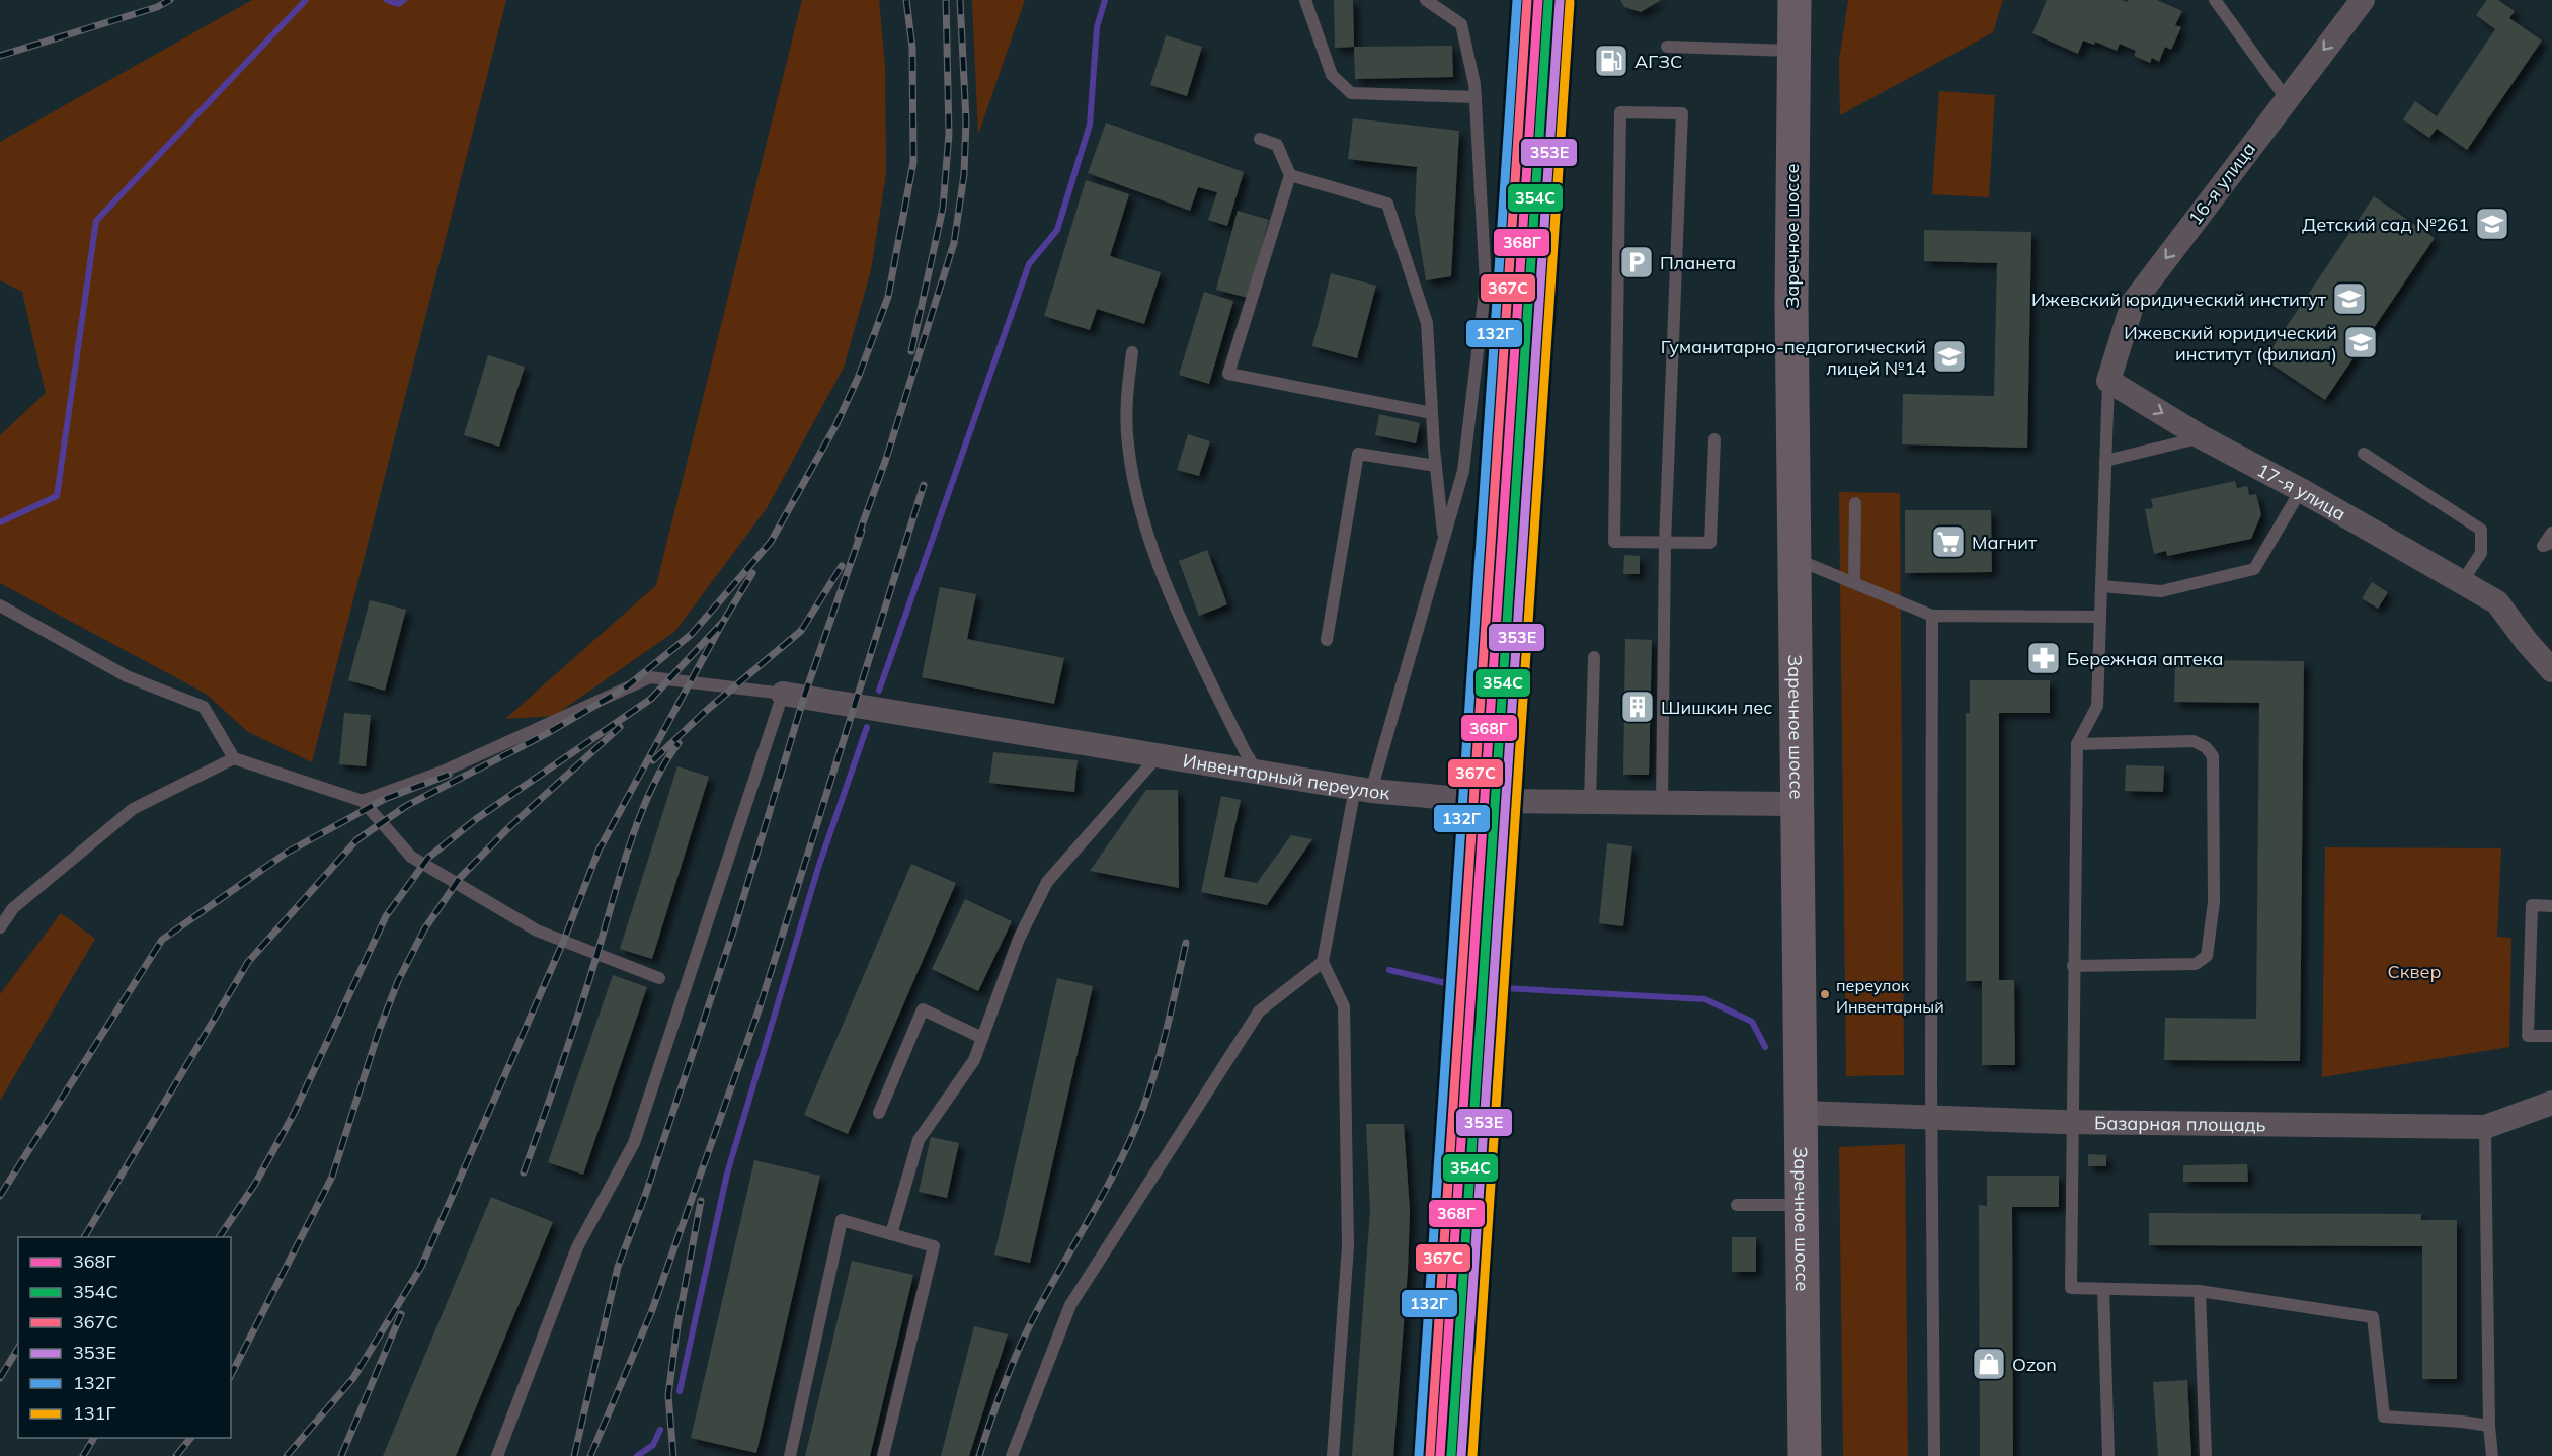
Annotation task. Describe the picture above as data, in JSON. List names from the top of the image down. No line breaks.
{"streets":{"main road":["Заречное шоссе"],"street":["16-я улица","17-я улица","Инвентарный переулок","Базарная площадь"]},"crossings":[["16-я улица","17-я улица"],["Заречное шоссе","Инвентарный переулок"],["Заречное шоссе","Базарная площадь"]],"one_way":["16-я улица"],"parks":["Сквер"],"places":{"fuel station":["АГЗС"],"school or university":["Детский сад №261","Ижевский юридический институт","Ижевский юридический институт (филиал)","Гуманитарно-педагогический лицей №14"],"parking":["Планета"],"supermarket":["Магнит"],"pharmacy":["Бережная аптека"],"building":["Шишкин лес"],"other":["переулок Инвентарный"],"shop":["Ozon"]},"lines":["transit line 368Г","transit line 367С","transit line 132Г","transit line 354С","transit line 353Е","transit line 131Г"],"legend":["368Г","354С","367С","353Е","132Г","131Г"]}
